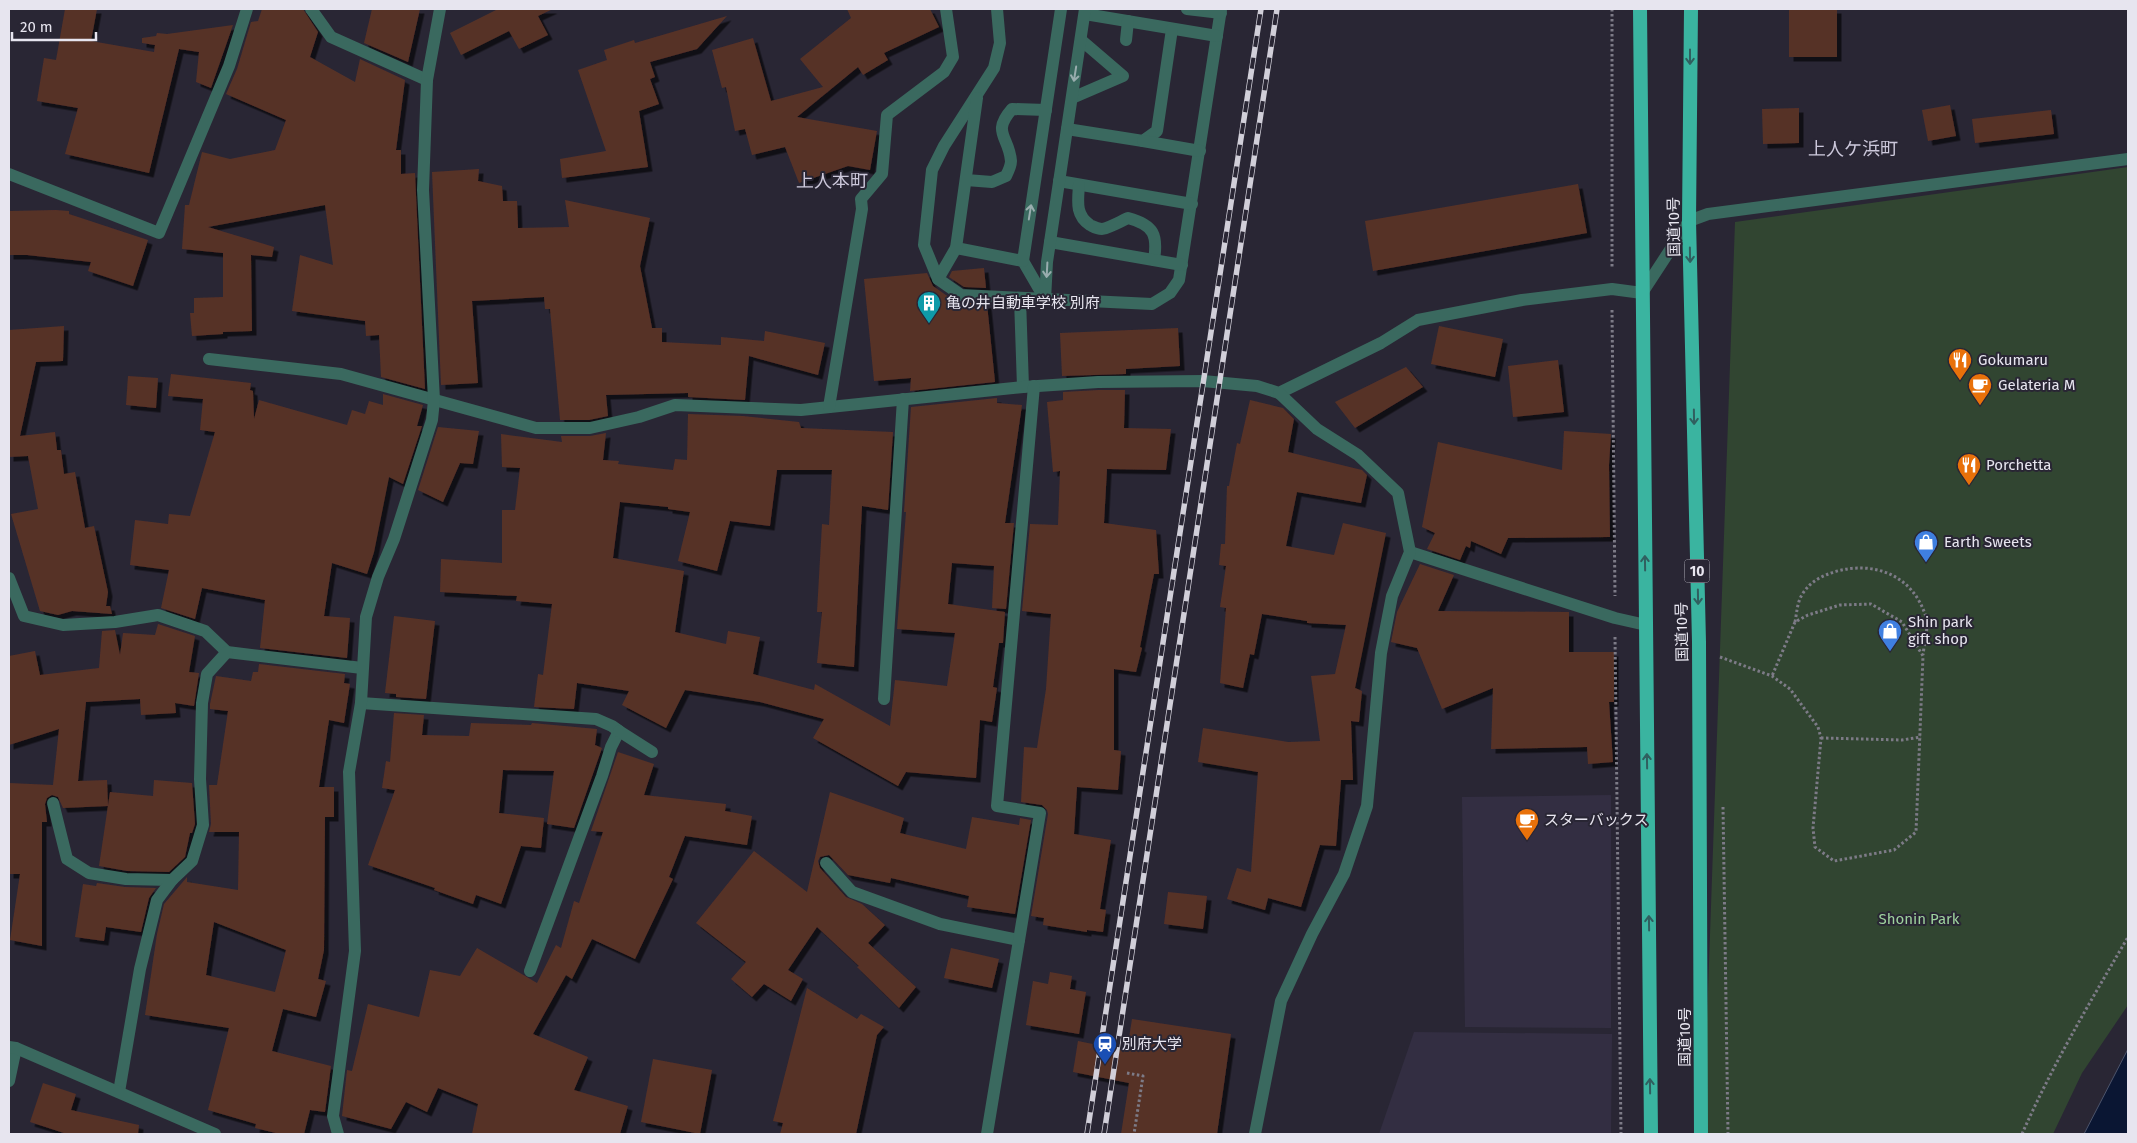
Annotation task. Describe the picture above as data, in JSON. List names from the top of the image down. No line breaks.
{"streets":{"highway":["国道10号","10"]},"districts":["上人ケ浜町","上人本町"],"parks":["Shonin Park"],"places":{"building":["亀の井自動車学校 別府"],"restaurant":["Gokumaru","Porchetta"],"cafe":["Gelateria M","スターバックス"],"shop":["Earth Sweets","Shin park gift shop"],"station":["別府大学"]},"scale_bar":"20 m"}
